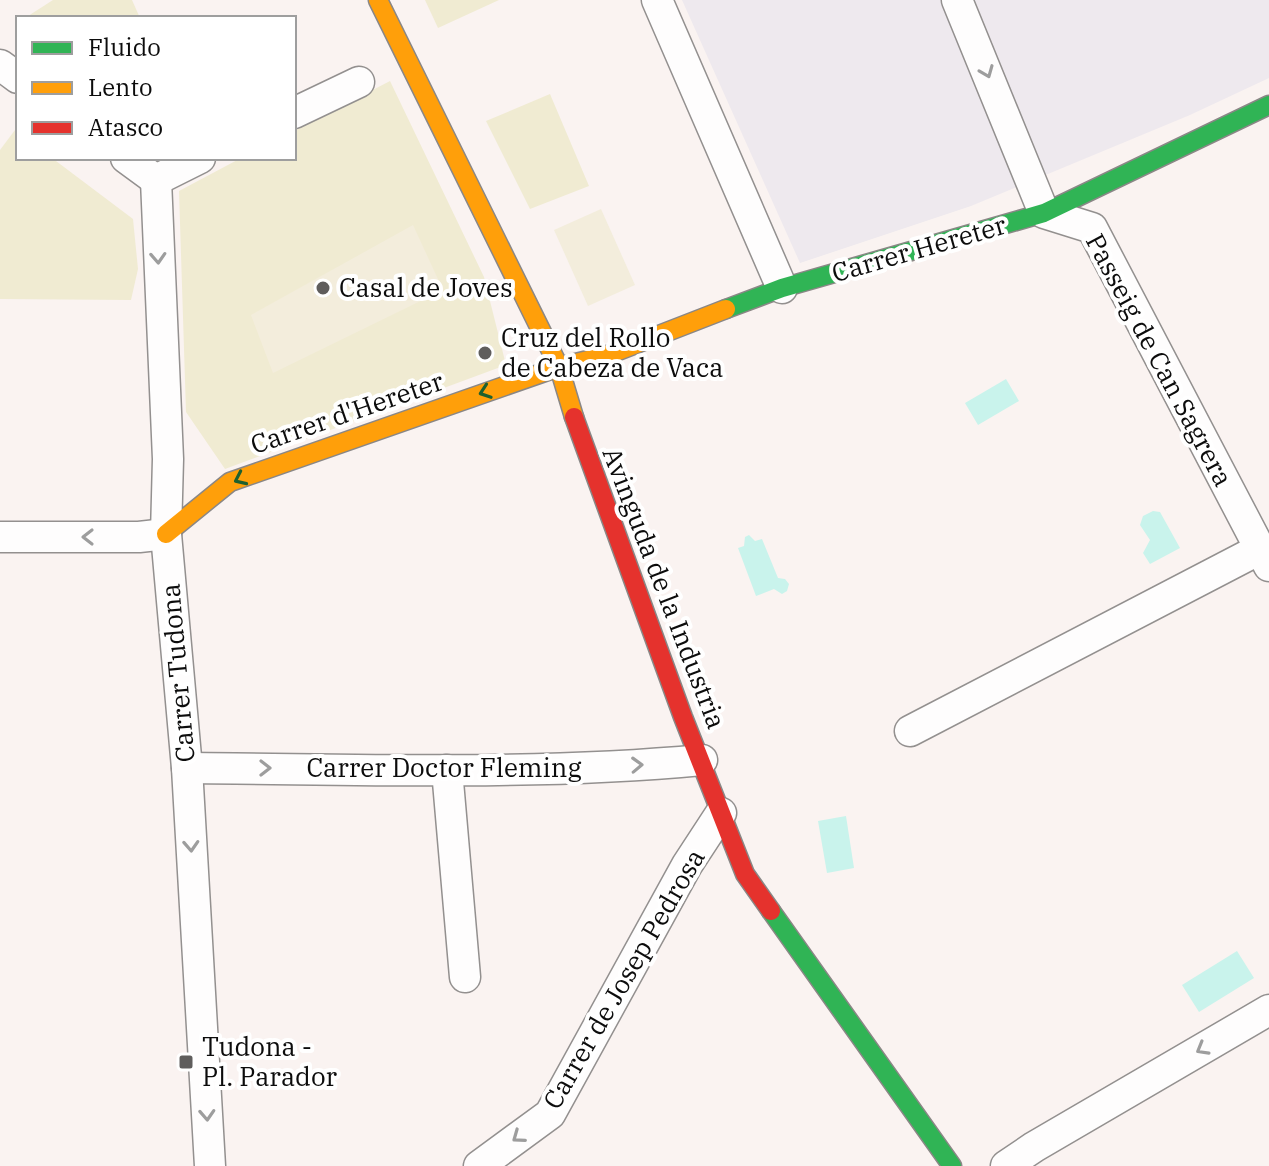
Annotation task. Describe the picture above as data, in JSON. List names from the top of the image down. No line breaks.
{"streets":{"street":["Carrer Hereter","Passeig de Can Sagrera","Carrer d'Hereter","Avinguda de la Industria","Carrer Tudona","Carrer Doctor Fleming","Carrer de Josep Pedrosa"]},"crossings":[["Carrer Hereter","Passeig de Can Sagrera"],["Carrer Hereter","Carrer d'Hereter"],["Carrer Hereter","Avinguda de la Industria"],["Carrer d'Hereter","Avinguda de la Industria"],["Carrer d'Hereter","Carrer Tudona"],["Avinguda de la Industria","Carrer Doctor Fleming"],["Avinguda de la Industria","Carrer de Josep Pedrosa"],["Carrer Tudona","Carrer Doctor Fleming"]],"one_way":["Carrer d'Hereter","Carrer Tudona","Carrer Doctor Fleming","Carrer de Josep Pedrosa"],"places":{"other":["Casal de Joves","Cruz del Rollo de Cabeza de Vaca"],"transit":["Tudona - Pl. Parador"]},"legend":["Fluido","Lento","Atasco"]}
